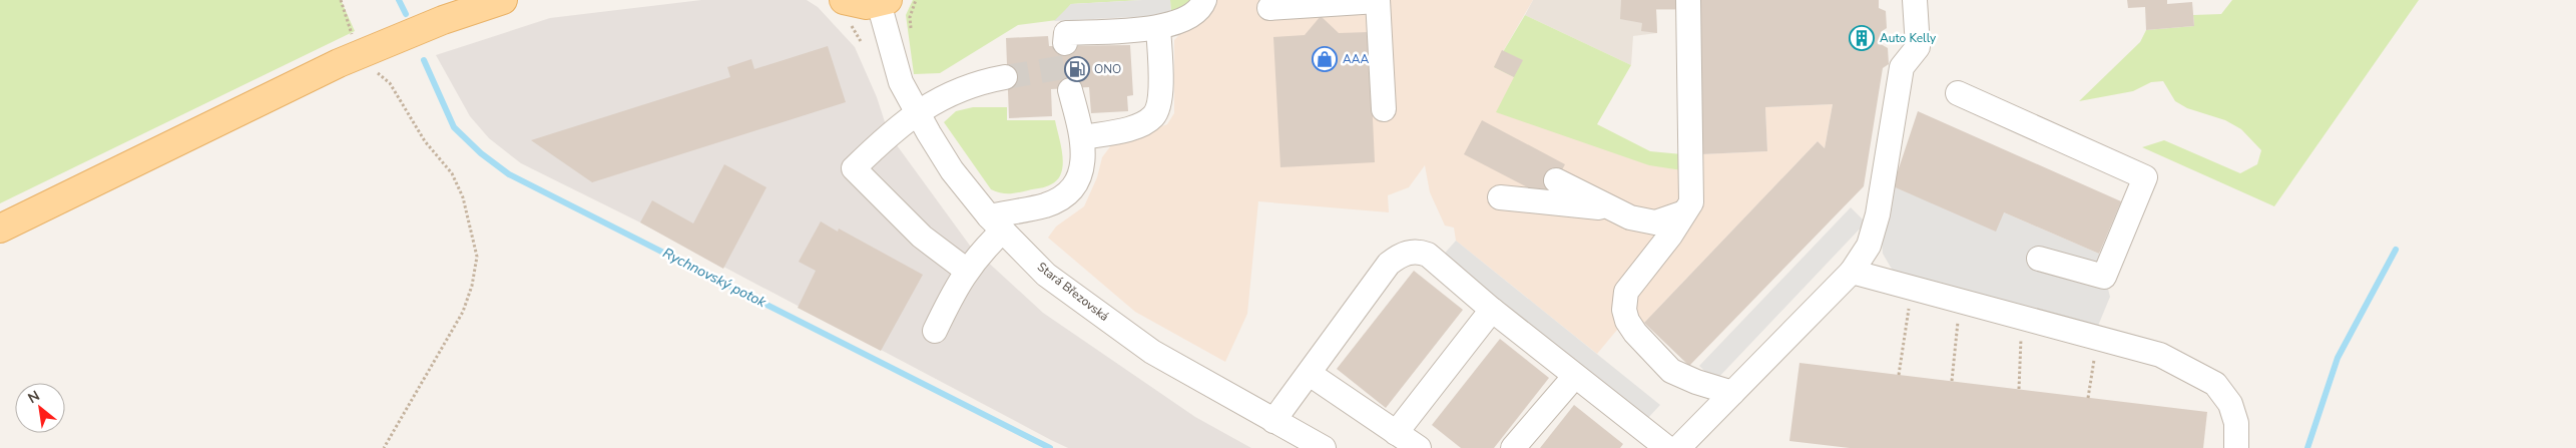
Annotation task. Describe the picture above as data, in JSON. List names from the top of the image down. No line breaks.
{"streets":{"street":["Stará Březovská"]},"water":["Rychnovský potok"],"places":{"building":["Auto Kelly"],"shop":["AAA"],"fuel station":["ONO"]},"north":"top left"}
